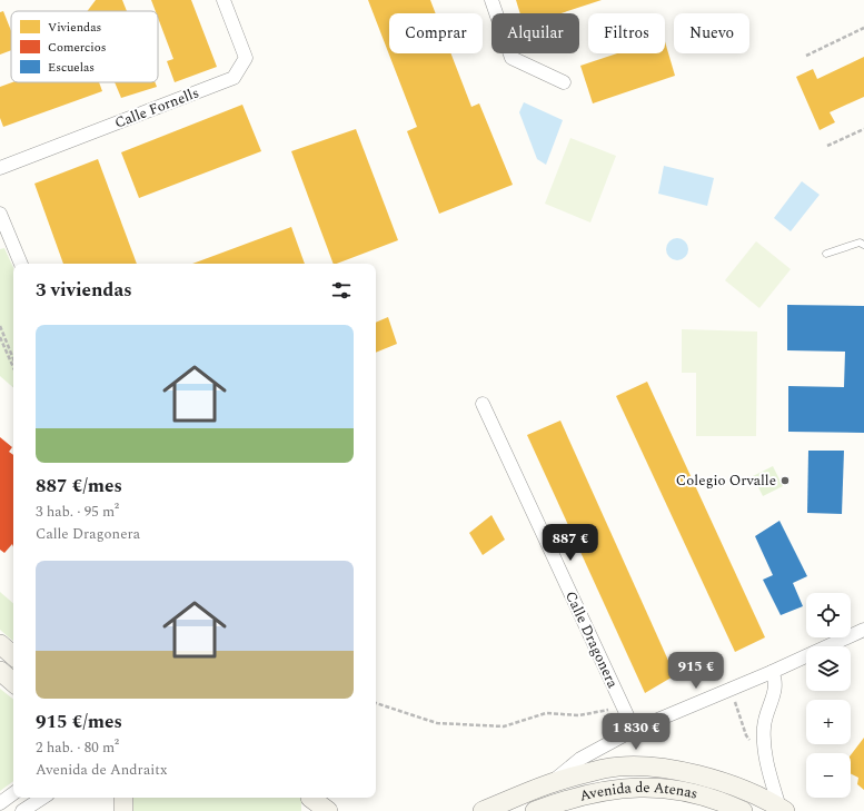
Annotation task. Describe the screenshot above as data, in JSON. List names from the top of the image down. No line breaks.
{"streets":{"main road":["Avenida de Atenas"],"street":["Calle Fornells","Calle Dragonera"]},"places":["Colegio Orvalle"],"legend":["Viviendas","Comercios","Escuelas"],"page":{"chip":["Comprar","Alquilar","Filtros","Nuevo"],"heading":"3 viviendas","list":[{"name":"887 €/mes","note":"3 hab. · 95 m² · Calle Dragonera"},{"name":"915 €/mes","note":"2 hab. · 80 m² · Avenida de Andraitx"}],"price":["887 €","915 €","1 830 €"],"map_buttons":["+","−"]}}
